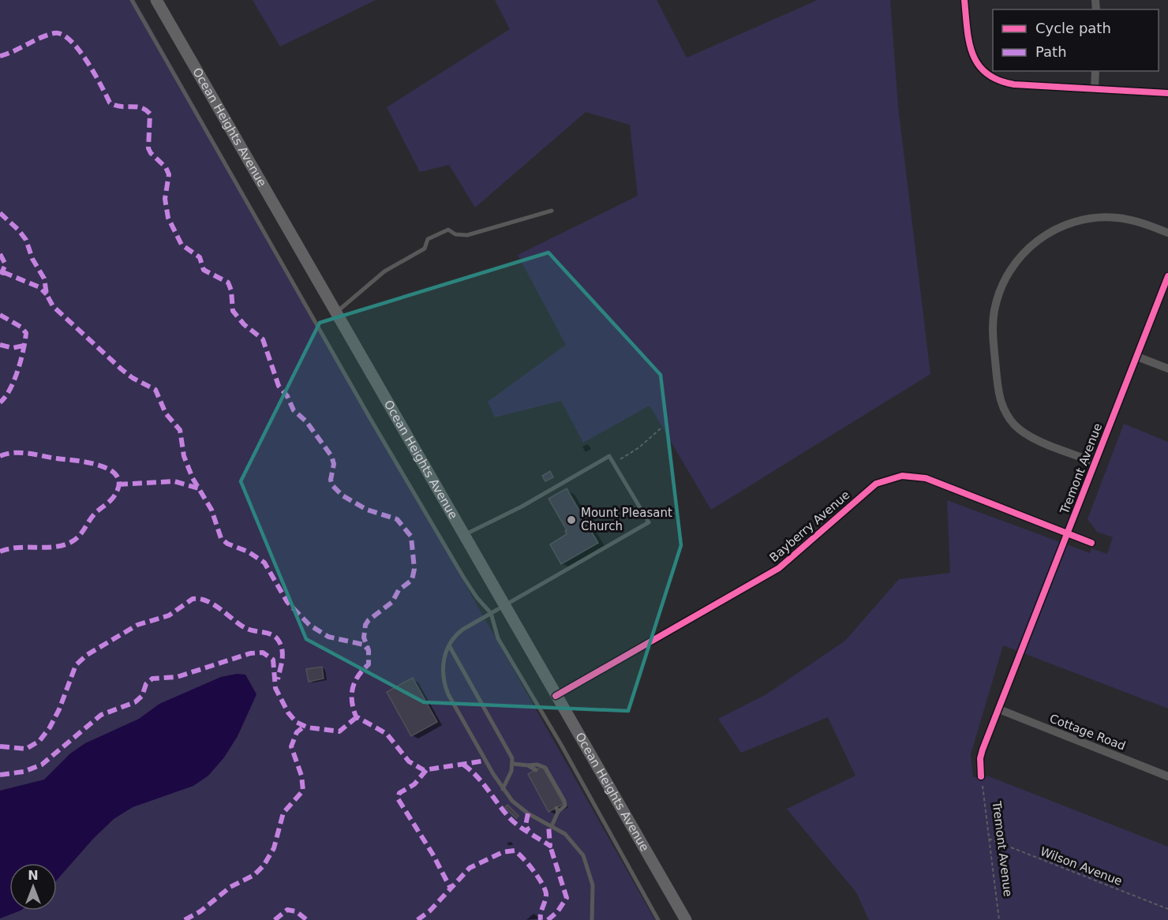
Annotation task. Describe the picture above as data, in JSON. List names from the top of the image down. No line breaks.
{"streets":{"main road":["Ocean Heights Avenue"],"street":["Tremont Avenue","Bayberry Avenue","Cottage Road"],"path":["Wilson Avenue"]},"crossings":[["Ocean Heights Avenue","Bayberry Avenue"],["Tremont Avenue","Bayberry Avenue"],["Tremont Avenue","Cottage Road"],["Tremont Avenue","Wilson Avenue"]],"places":["Mount Pleasant Church"],"legend":["Cycle path","Path"],"north":"top"}
